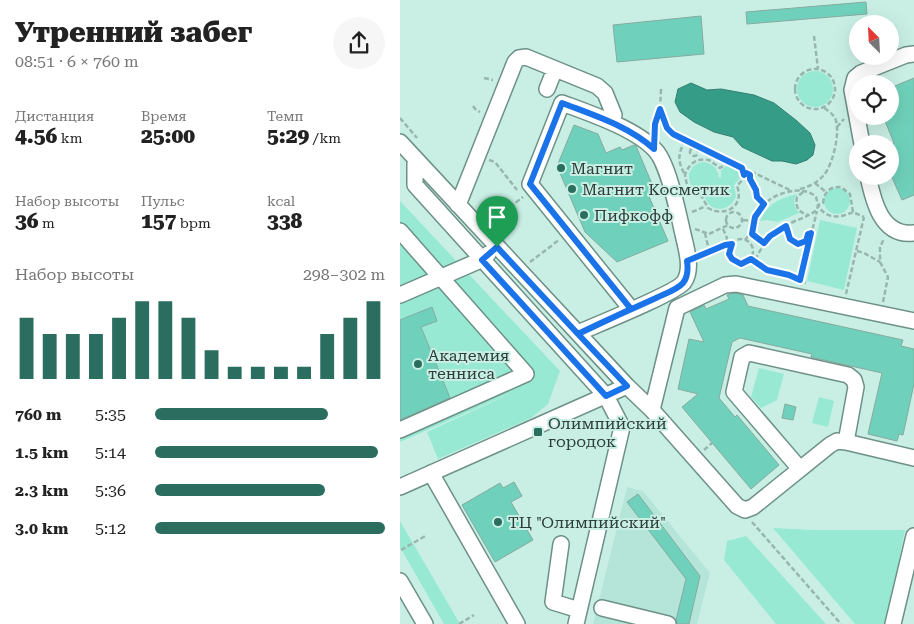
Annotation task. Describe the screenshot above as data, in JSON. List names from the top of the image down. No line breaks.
{"places":{"other":["Магнит","Магнит Косметик","Пифкофф","Академия тенниса","ТЦ \"Олимпийский\""],"transit":["Олимпийский городок"]},"north":"top left","page":{"heading":["Утренний забег","08:51 · 6 × 760 m"],"stats":[["Дистанция","4.56 km"],["Время","25:00"],["Темп","5:29 /km"],["Набор высоты","36 m"],["Пульс","157 bpm"],["kcal","338"]],"chart":["Набор высоты","298–302 m"],"list":[{"name":"760 m","note":"5:35"},{"name":"1.5 km","note":"5:14"},{"name":"2.3 km","note":"5:36"},{"name":"3.0 km","note":"5:12"}]}}
